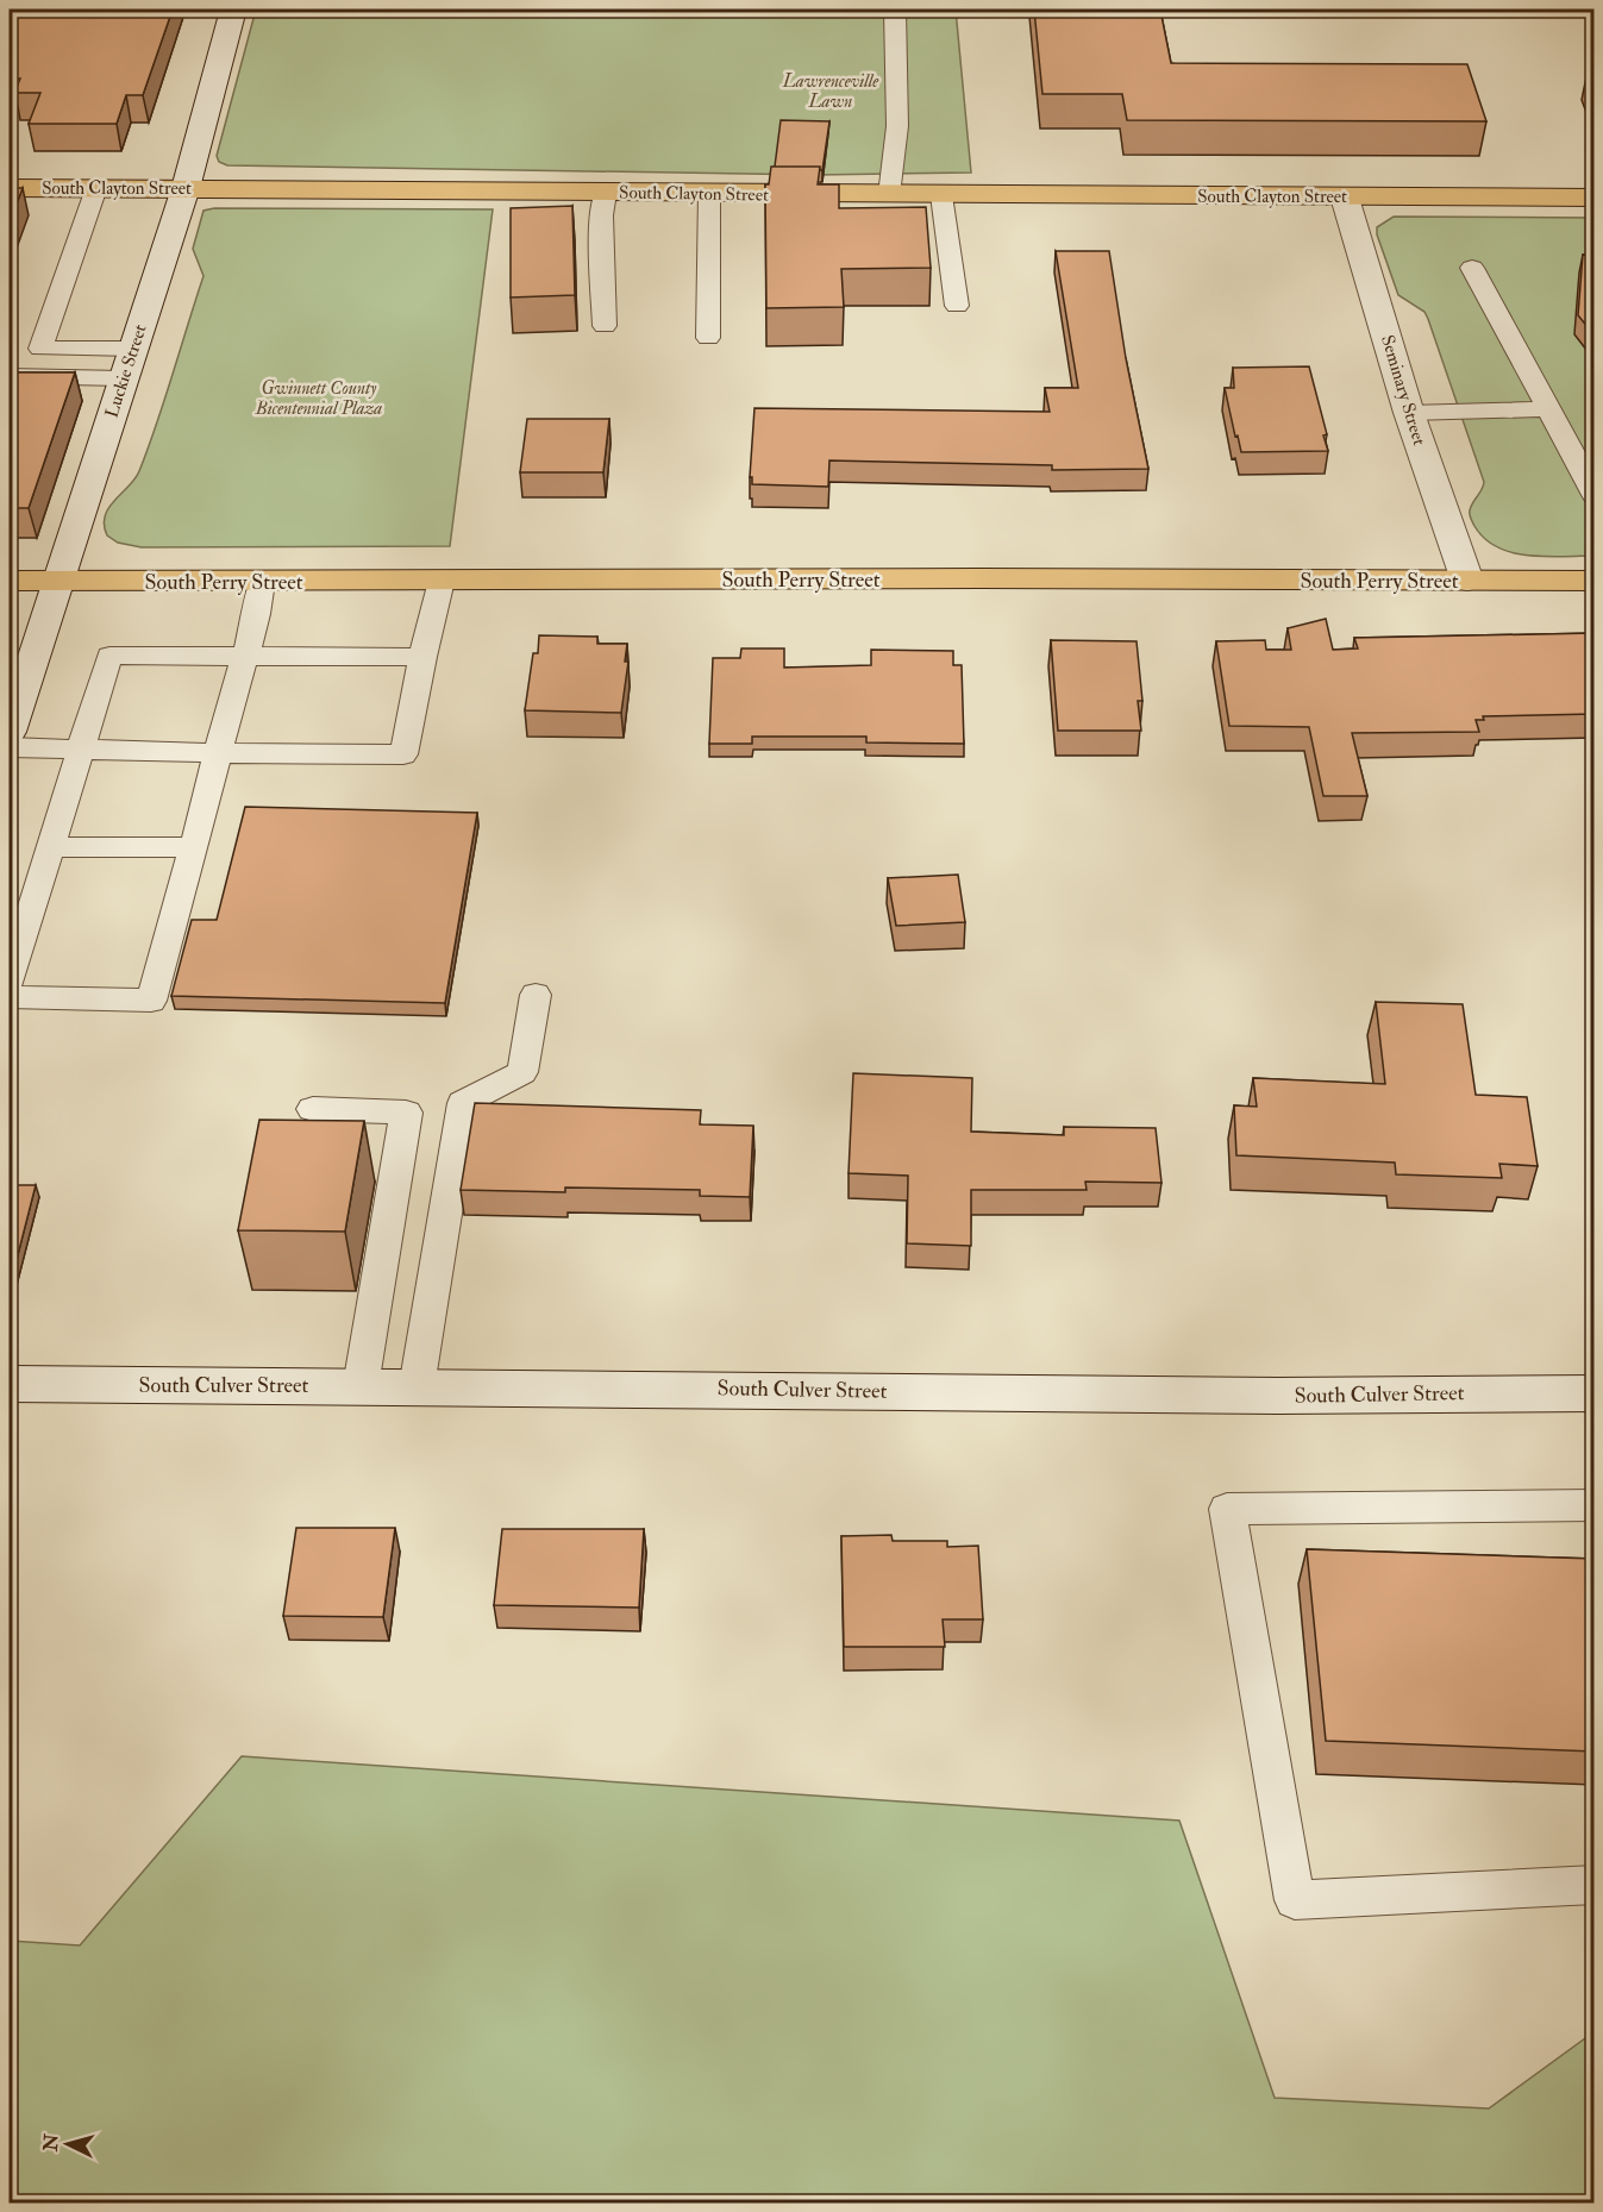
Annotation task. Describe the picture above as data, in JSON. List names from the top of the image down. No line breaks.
{"streets":{"main road":["South Clayton Street","South Perry Street"],"street":["Luckie Street","Seminary Street","South Culver Street"]},"crossings":[["South Clayton Street","Luckie Street"],["South Clayton Street","Seminary Street"],["Luckie Street","South Perry Street"],["Seminary Street","South Perry Street"]],"parks":["Lawrenceville Lawn","Gwinnett County Bicentennial Plaza"],"north":"left"}
